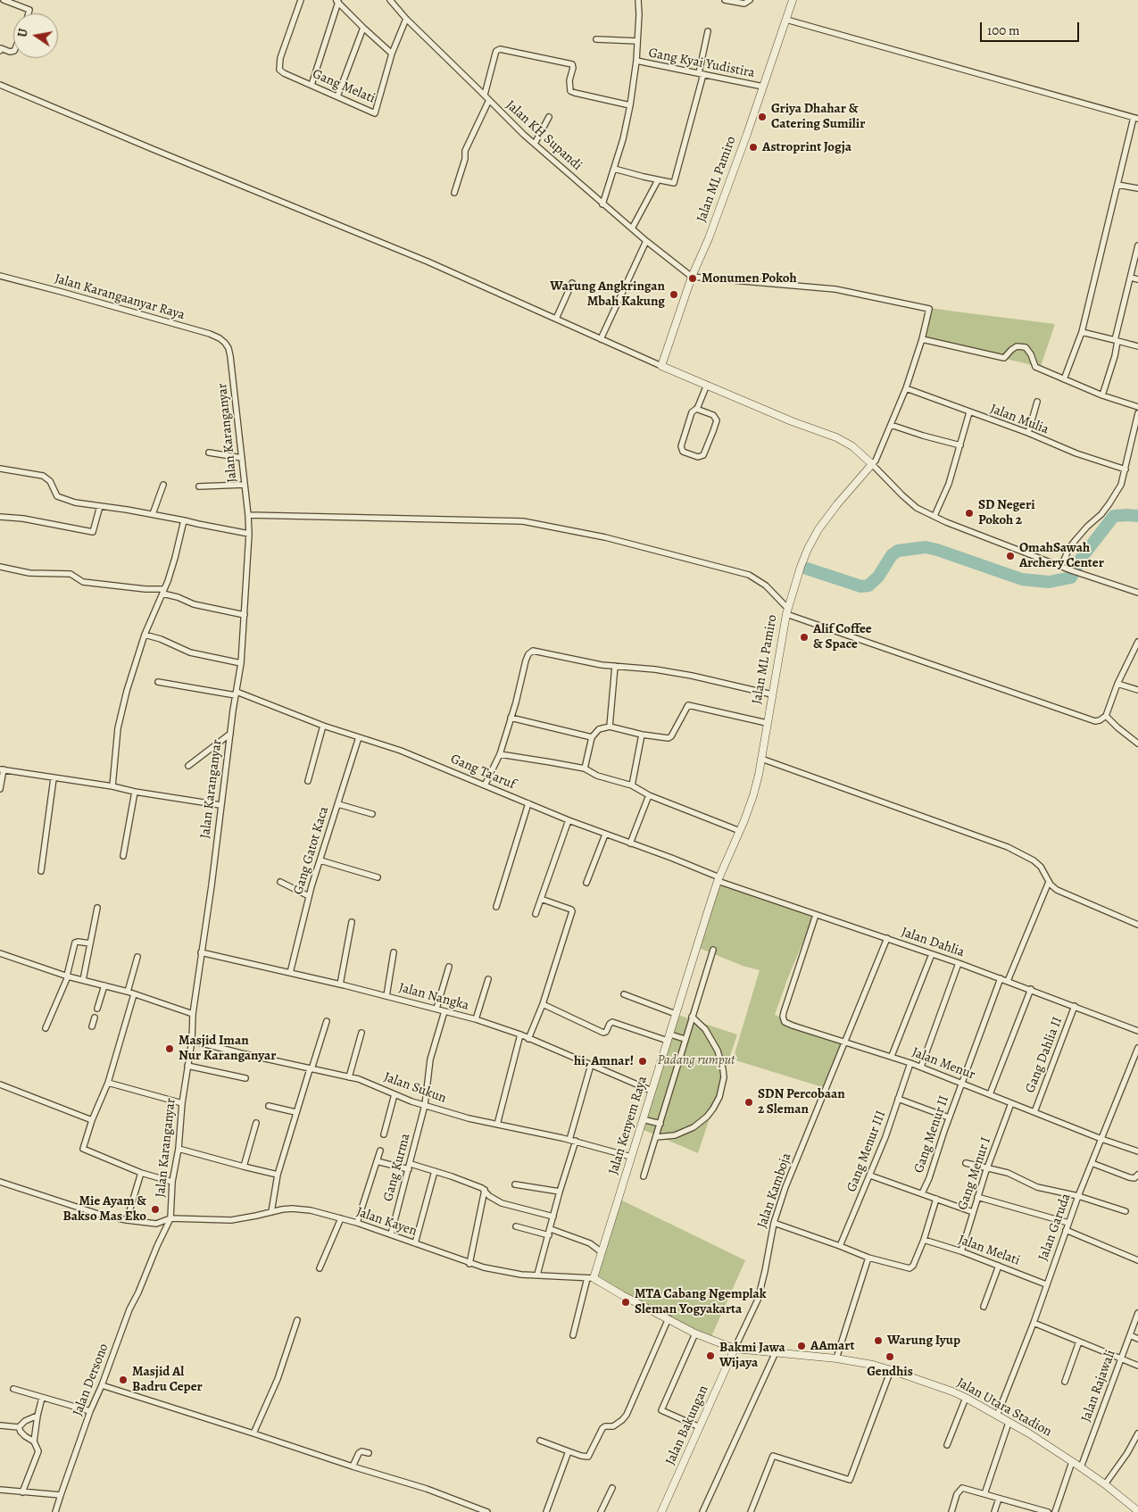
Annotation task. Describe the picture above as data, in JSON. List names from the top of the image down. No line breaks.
{"streets":{"street":["Gang Kyai Yudistira","Gang Melati","Jalan KH Supandi","Jalan ML Pamiro","Jalan Karangaanyar Raya","Jalan Mulia","Jalan Karanganyar","Gang Ta'aruf","Gang Gatot Kaca","Jalan Dahlia","Jalan Nangka","Gang Dahlia II","Jalan Menur","Jalan Sukun","Jalan Kenyem Raya","Gang Menur II","Gang Menur III","Gang Kurma","Gang Menur I","Jalan Kamboja","Jalan Kayen","Jalan Garuda","Jalan Melati","Jalan Dersono","Jalan Rajawali","Jalan Utara Stadion","Jalan Bakungan"]},"crossings":[["Gang Kyai Yudistira","Jalan ML Pamiro"],["Gang Melati","Jalan KH Supandi"],["Jalan KH Supandi","Jalan ML Pamiro"],["Jalan ML Pamiro","Gang Ta'aruf"],["Jalan ML Pamiro","Jalan Dahlia"],["Jalan ML Pamiro","Jalan Kenyem Raya"],["Jalan Karangaanyar Raya","Jalan Karanganyar"],["Jalan Karanganyar","Gang Ta'aruf"],["Jalan Karanganyar","Jalan Nangka"],["Jalan Karanganyar","Jalan Sukun"],["Jalan Karanganyar","Jalan Kayen"],["Jalan Karanganyar","Jalan Dersono"],["Gang Ta'aruf","Gang Gatot Kaca"],["Gang Ta'aruf","Jalan Dahlia"],["Gang Ta'aruf","Jalan Kenyem Raya"],["Gang Gatot Kaca","Jalan Nangka"],["Jalan Dahlia","Gang Dahlia II"],["Jalan Dahlia","Jalan Menur"],["Jalan Dahlia","Jalan Kenyem Raya"],["Jalan Dahlia","Gang Menur II"],["Jalan Dahlia","Jalan Kamboja"],["Jalan Nangka","Jalan Kenyem Raya"],["Jalan Nangka","Gang Kurma"],["Gang Dahlia II","Jalan Menur"],["Jalan Menur","Gang Menur II"],["Jalan Menur","Gang Menur III"],["Jalan Menur","Gang Menur I"],["Jalan Menur","Jalan Kamboja"],["Jalan Menur","Jalan Garuda"],["Jalan Sukun","Jalan Kenyem Raya"],["Jalan Sukun","Gang Kurma"],["Jalan Kenyem Raya","Jalan Kayen"],["Jalan Kenyem Raya","Jalan Utara Stadion"],["Gang Kurma","Jalan Kayen"],["Gang Menur I","Jalan Melati"],["Jalan Kamboja","Jalan Utara Stadion"],["Jalan Kamboja","Jalan Bakungan"],["Jalan Kayen","Jalan Dersono"],["Jalan Kayen","Jalan Utara Stadion"],["Jalan Garuda","Jalan Melati"],["Jalan Garuda","Jalan Utara Stadion"],["Jalan Rajawali","Jalan Utara Stadion"],["Jalan Utara Stadion","Jalan Bakungan"]],"parks":["Padang rumput"],"places":["Griya Dhahar & Catering Sumilir","Astroprint Jogja","Monumen Pokoh","Warung Angkringan Mbah Kakung","SD Negeri Pokoh 2","OmahSawah Archery Center","Alif Coffee & Space","Masjid Iman Nur Karanganyar","hi, Amnar!","SDN Percobaan 2 Sleman","Mie Ayam & Bakso Mas Eko","MTA Cabang Ngemplak Sleman Yogyakarta","Warung Iyup","AAmart","Bakmi Jawa Wijaya","Gendhis","Masjid Al Badru Ceper"],"scale_bar":"100 m","north":"left"}
